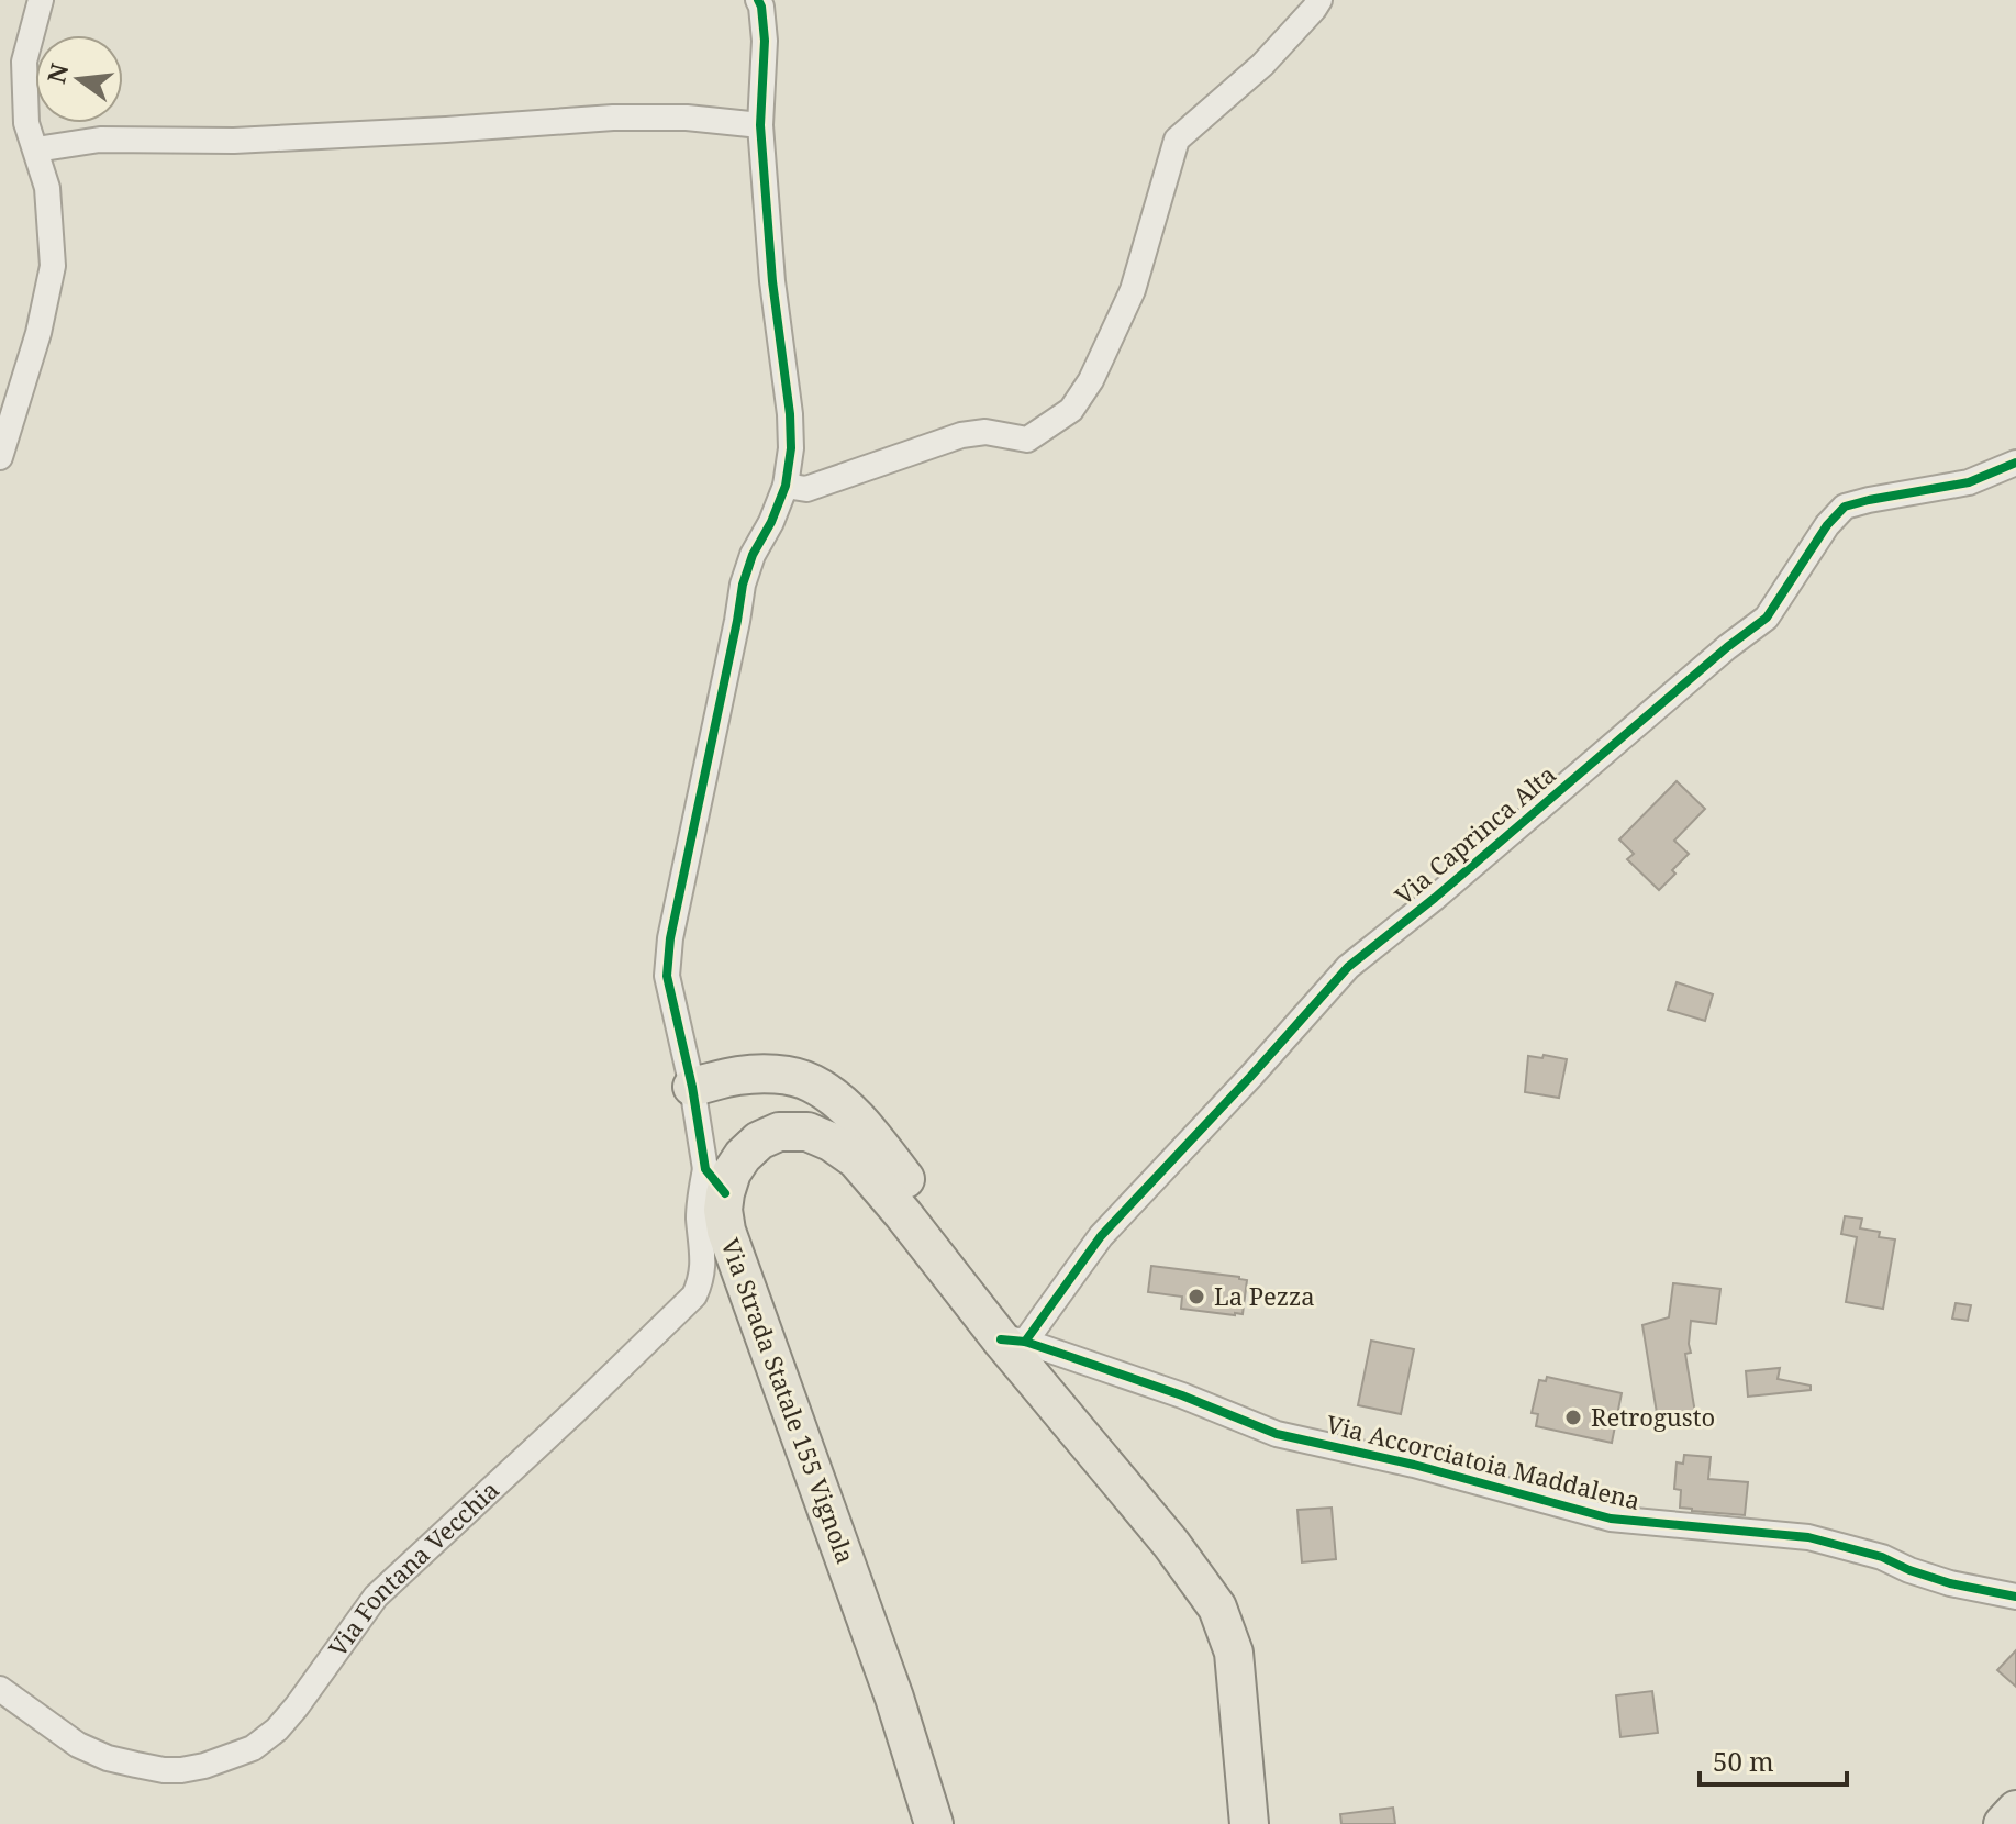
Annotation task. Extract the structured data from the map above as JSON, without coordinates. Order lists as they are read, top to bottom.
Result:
{
  "streets": {
    "main road": ["Via Strada Statale 155 Vignola"],
    "street": ["Via Caprinca Alta", "Via Accorciatoia Maddalena", "Via Fontana Vecchia"]
  },
  "crossings": [
    ["Via Caprinca Alta", "Via Accorciatoia Maddalena"],
    ["Via Strada Statale 155 Vignola", "Via Fontana Vecchia"]
  ],
  "places": ["La Pezza", "Retrogusto"],
  "scale_bar": "50 m",
  "north": "left"
}
